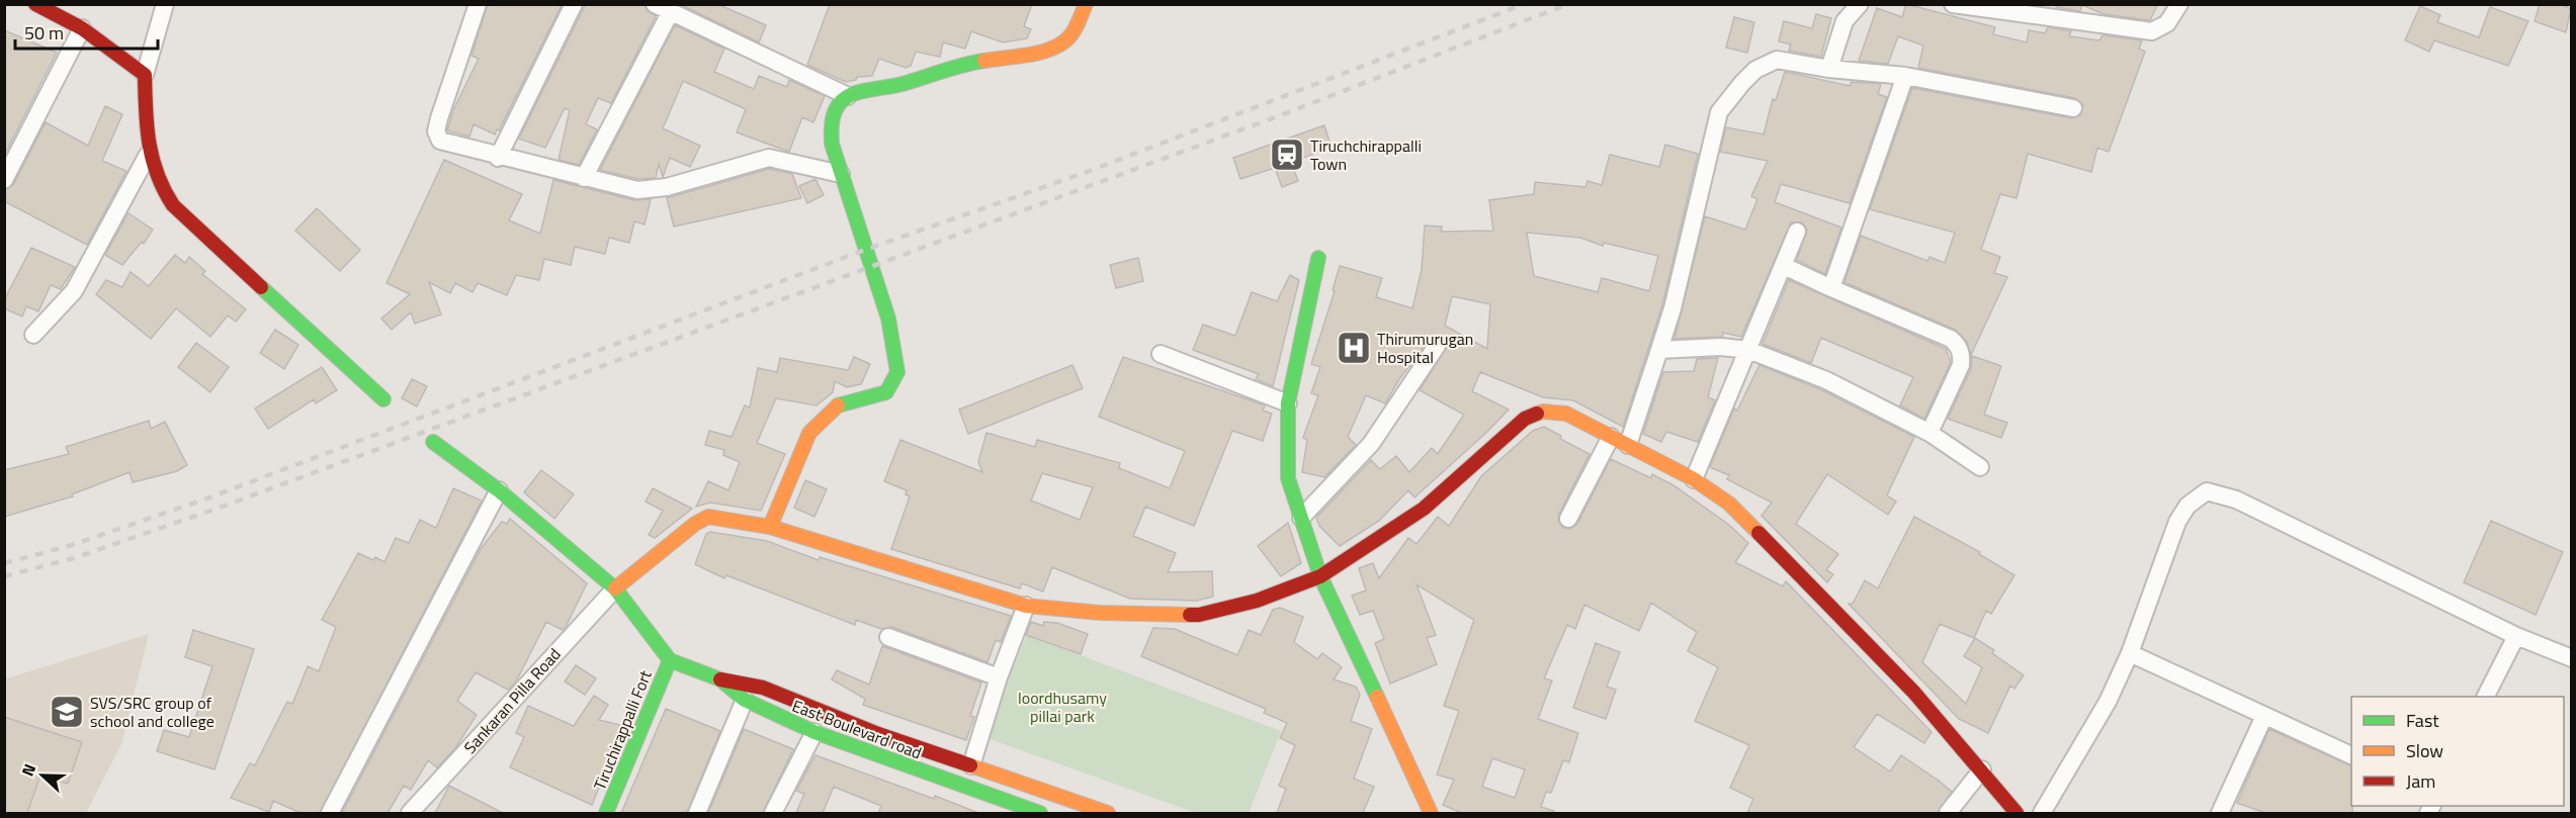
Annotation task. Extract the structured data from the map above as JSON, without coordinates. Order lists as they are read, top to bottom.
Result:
{
  "streets": {
    "street": ["Sankaran Pilla Road", "East Boulevard road", "Tiruchirappalli Fort"]
  },
  "crossings": [
    ["East Boulevard road", "Tiruchirappalli Fort"]
  ],
  "parks": ["loordhusamy pillai park"],
  "places": {
    "station": ["Tiruchchirappalli Town"],
    "hospital": ["Thirumurugan Hospital"],
    "school or university": ["SVS/SRC group of school and college"]
  },
  "legend": ["Fast", "Slow", "Jam"],
  "scale_bar": "50 m",
  "north": "left"
}
